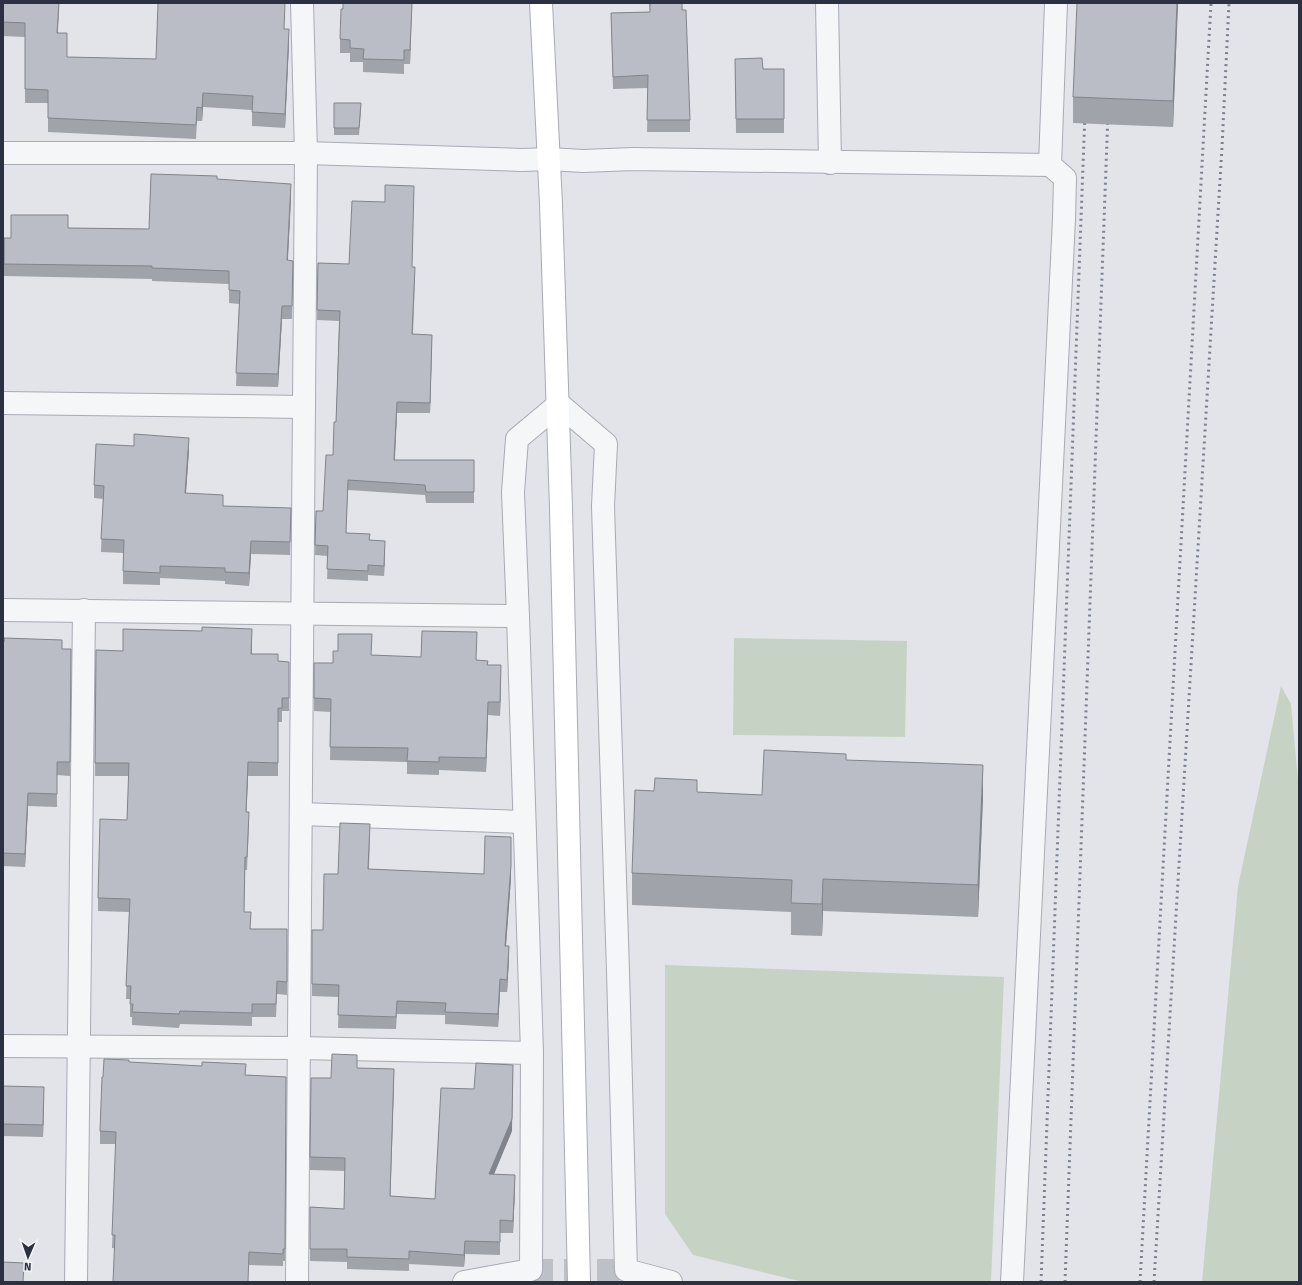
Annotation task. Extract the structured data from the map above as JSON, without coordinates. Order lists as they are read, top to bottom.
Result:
{
  "north": "bottom"
}
